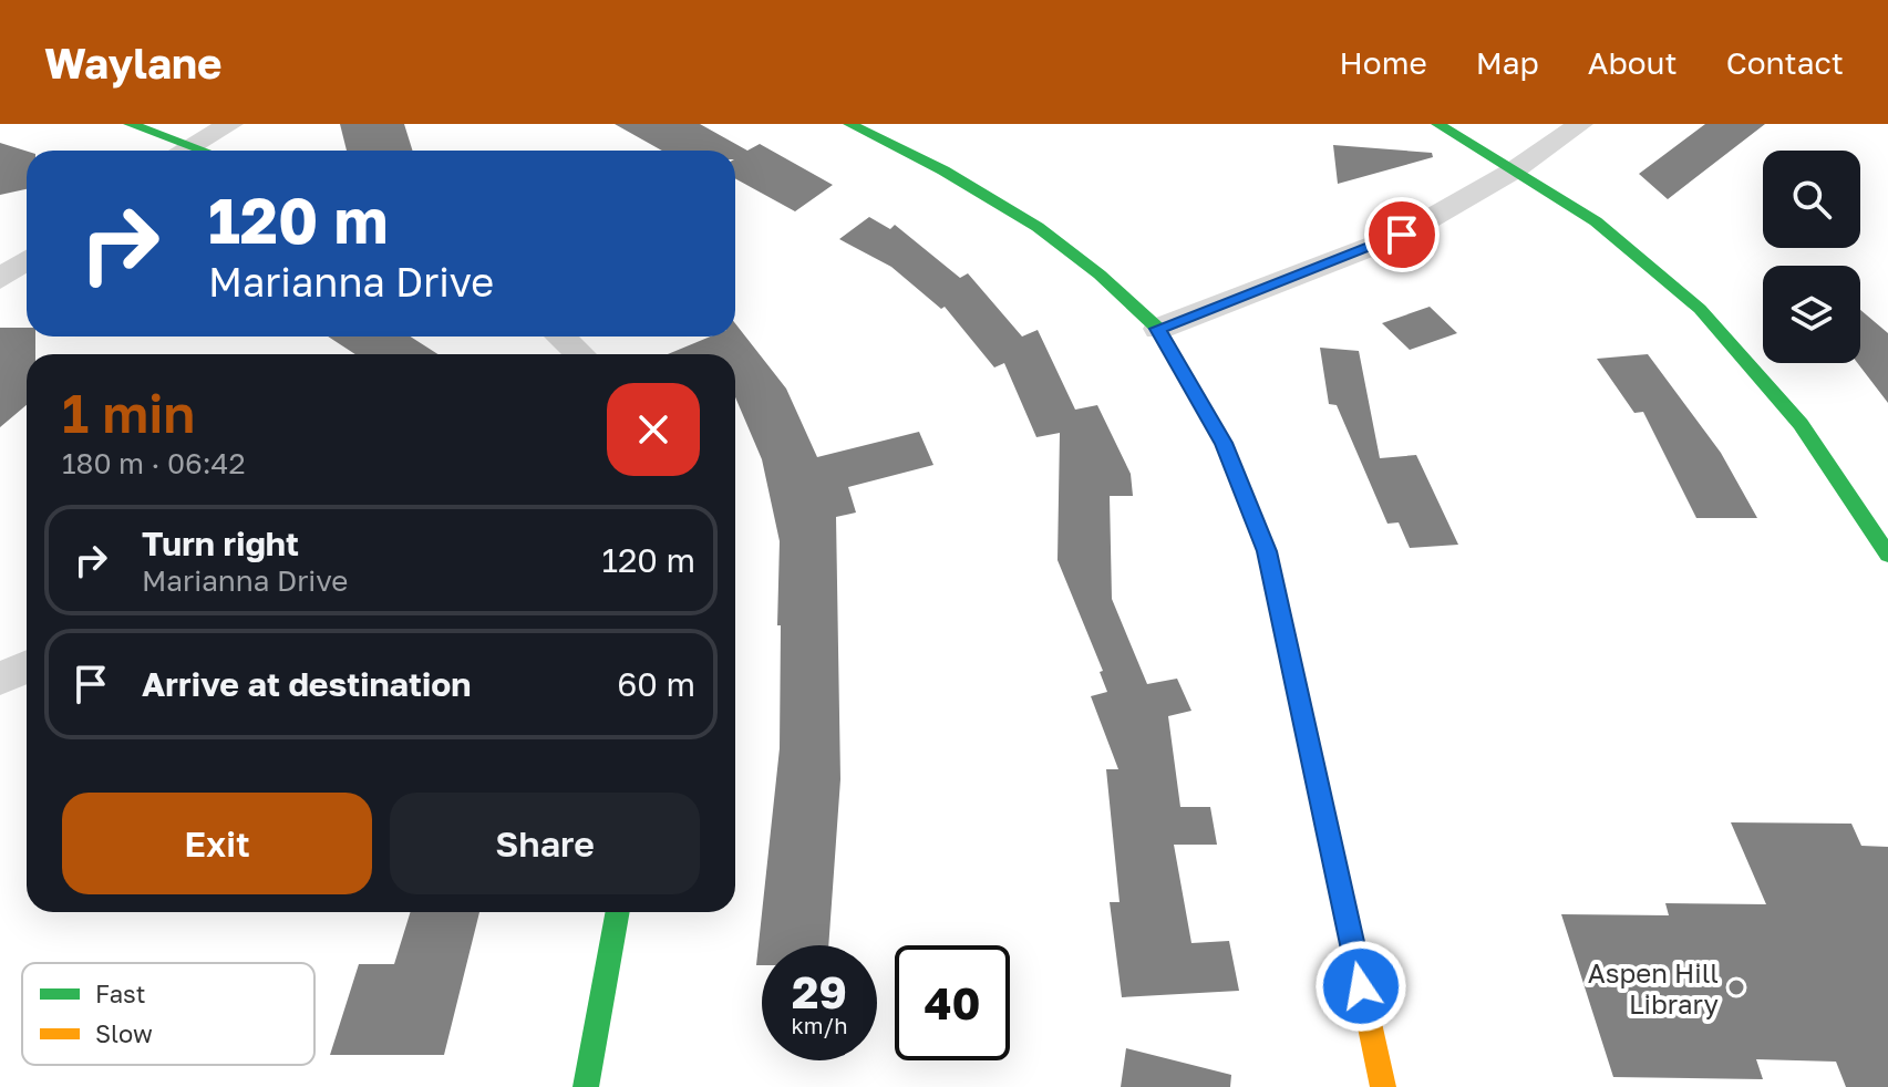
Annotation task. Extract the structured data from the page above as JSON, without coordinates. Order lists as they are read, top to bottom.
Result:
{
  "places": ["Aspen Hill Library"],
  "legend": ["Fast", "Slow"],
  "page": {
    "header": "Waylane",
    "nav": [
      "Home",
      "Map",
      "About",
      "Contact"
    ],
    "turn": ["120 m", "Marianna Drive"],
    "heading": ["1 min", "180 m · 06:42"],
    "list": [
      {
        "name": "Turn right",
        "note": "Marianna Drive",
        "value": "120 m"
      },
      {
        "name": "Arrive at destination",
        "value": "60 m"
      }
    ],
    "buttons": ["Exit", "Share"],
    "speed": "29 km/h",
    "limit": "40"
  }
}
